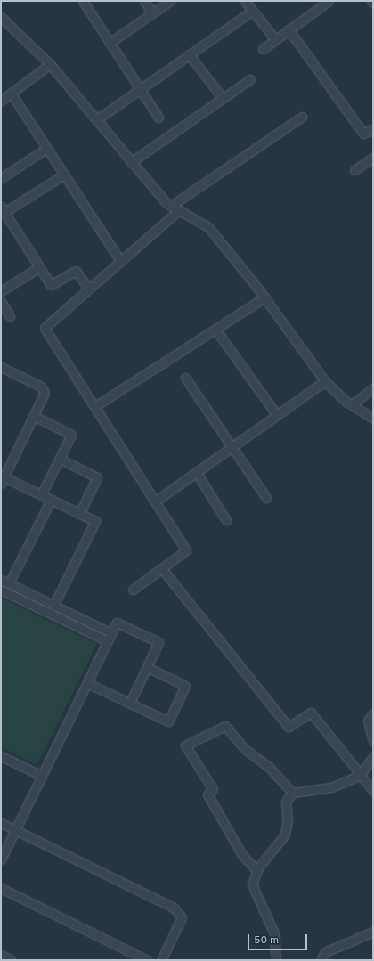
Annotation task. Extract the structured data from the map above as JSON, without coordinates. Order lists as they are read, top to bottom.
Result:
{
  "scale_bar": "50 m"
}
